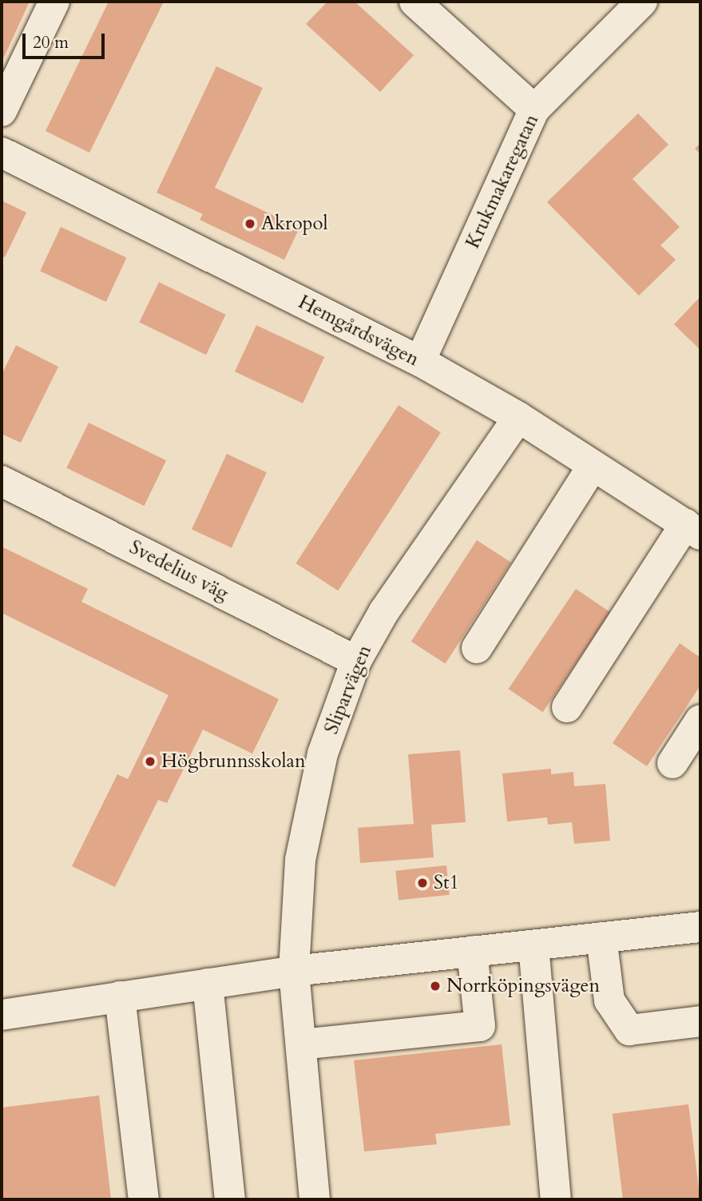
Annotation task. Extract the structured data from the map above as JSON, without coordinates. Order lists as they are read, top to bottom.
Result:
{
  "streets": {
    "street": [
      "Krukmakaregatan",
      "Hemgårdsvägen",
      "Svedelius väg",
      "Sliparvägen"
    ]
  },
  "crossings": [
    ["Krukmakaregatan", "Hemgårdsvägen"],
    ["Hemgårdsvägen", "Sliparvägen"],
    ["Svedelius väg", "Sliparvägen"]
  ],
  "places": [
    "Akropol",
    "Högbrunnsskolan",
    "St1",
    "Norrköpingsvägen"
  ],
  "scale_bar": "20 m"
}
